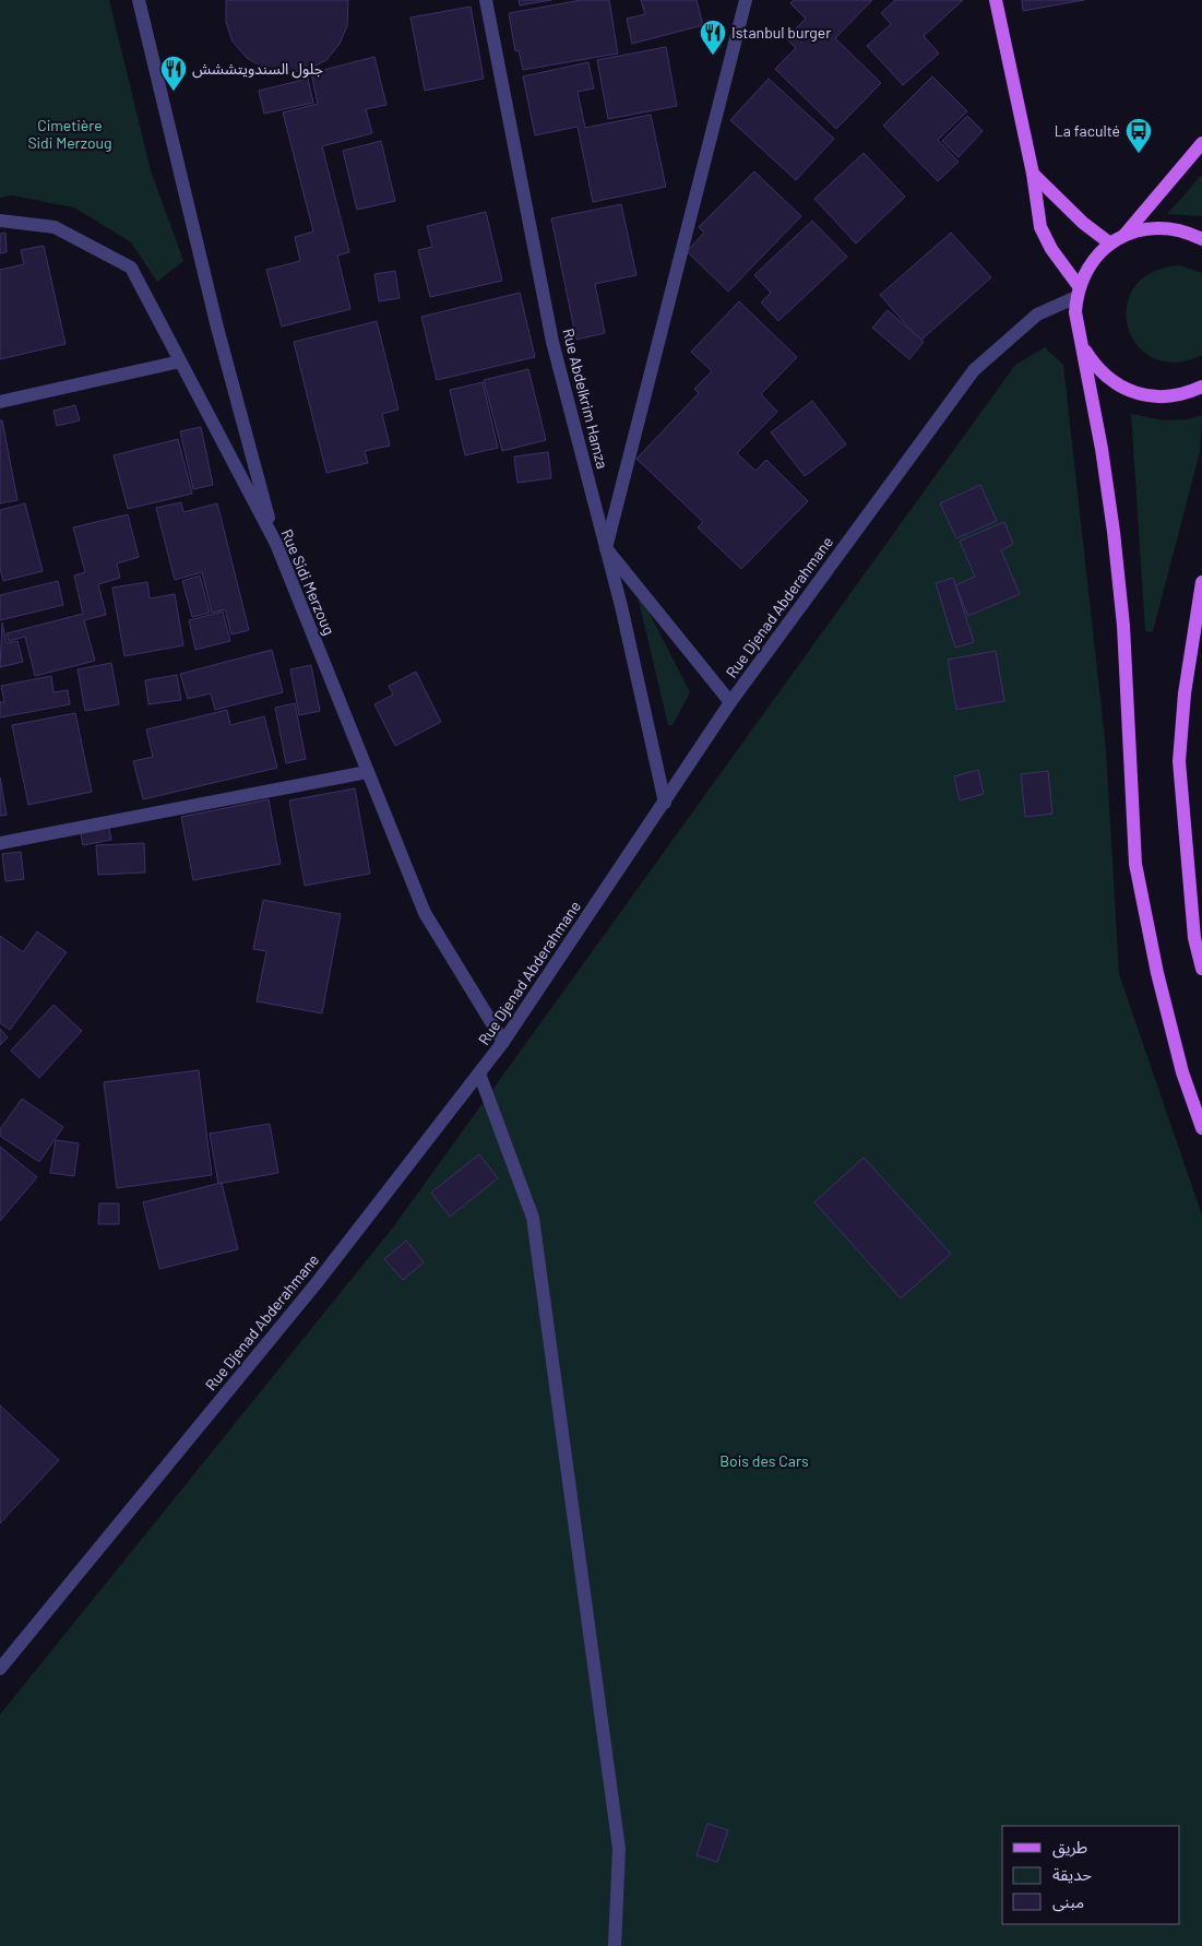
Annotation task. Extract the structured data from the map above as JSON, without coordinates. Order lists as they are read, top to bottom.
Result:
{
  "streets": {
    "street": ["Rue Abdelkrim Hamza", "Rue Sidi Merzoug", "Rue Djenad Abderahmane"]
  },
  "crossings": [
    ["Rue Abdelkrim Hamza", "Rue Djenad Abderahmane"],
    ["Rue Sidi Merzoug", "Rue Djenad Abderahmane"]
  ],
  "parks": ["Cimetière Sidi Merzoug", "Bois des Cars"],
  "places": {
    "restaurant": ["Istanbul burger", "جلول السندويتششش"],
    "bus stop": ["La faculté"]
  },
  "legend": ["طريق", "حديقة", "مبنى"]
}
